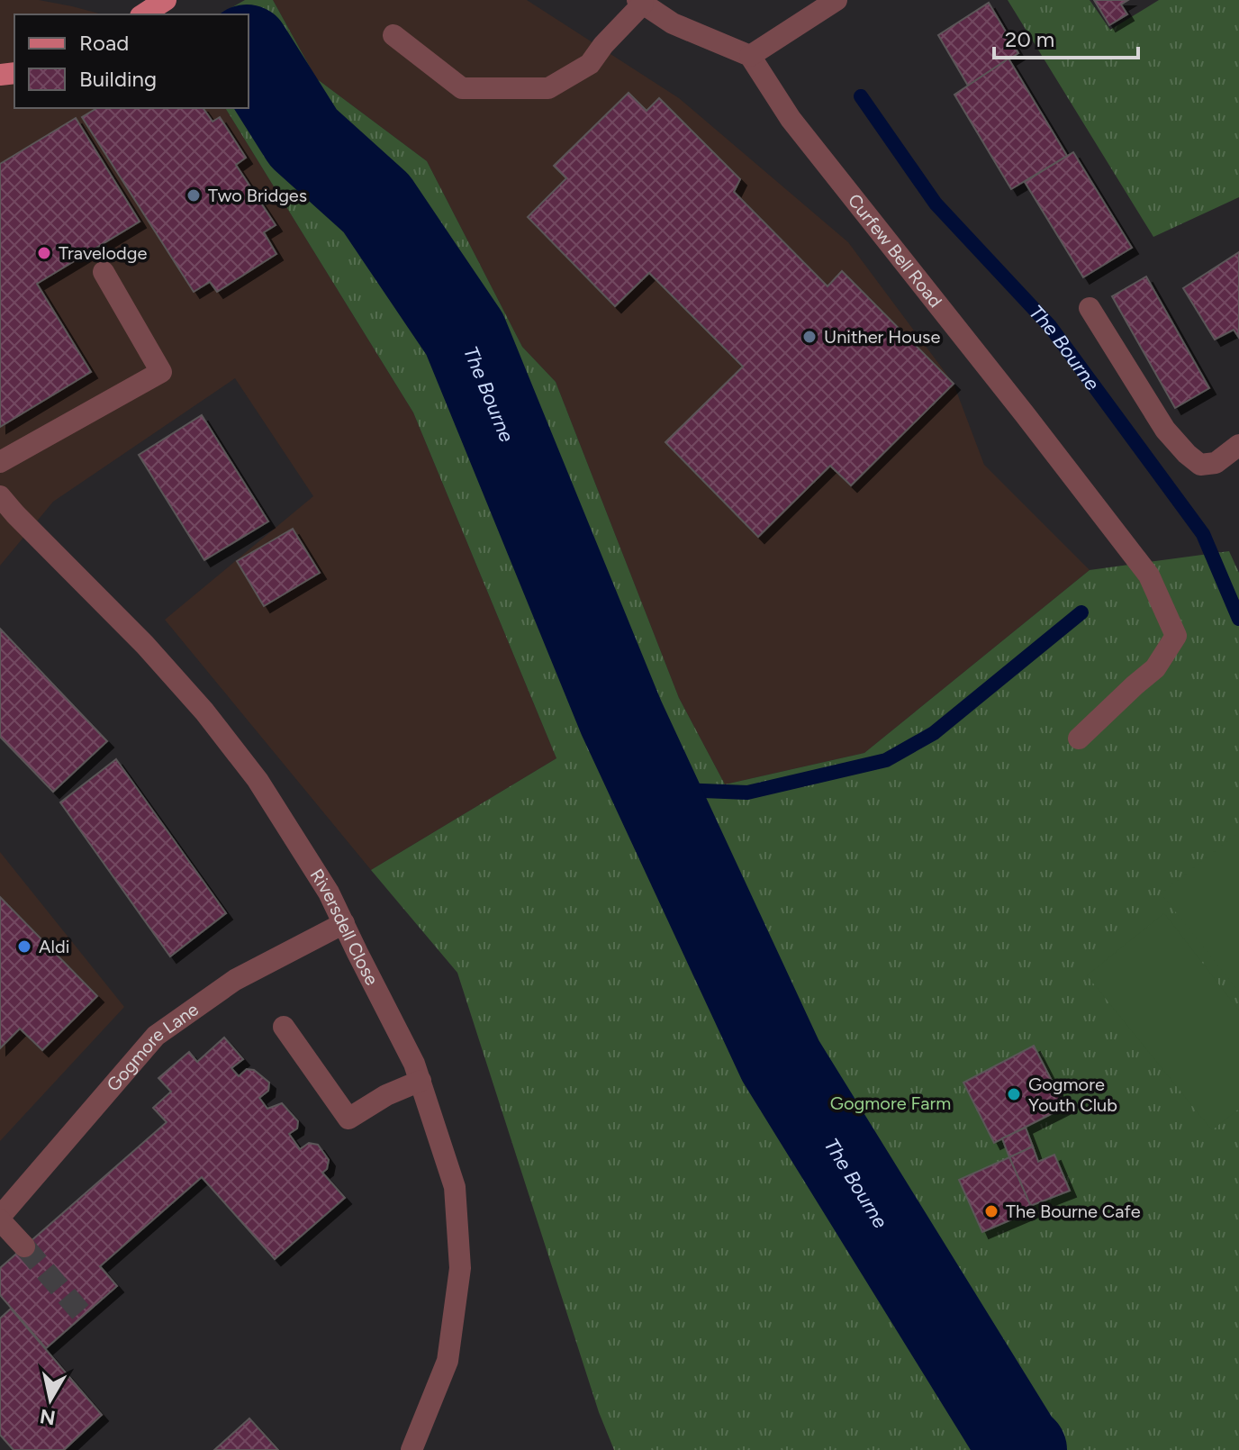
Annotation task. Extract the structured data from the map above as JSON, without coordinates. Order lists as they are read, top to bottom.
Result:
{
  "streets": {
    "street": ["Curfew Bell Road", "Riversdell Close", "Gogmore Lane"]
  },
  "crossings": [
    ["Riversdell Close", "Gogmore Lane"]
  ],
  "water": ["The Bourne"],
  "parks": ["Gogmore Farm"],
  "places": [
    "Two Bridges",
    "Travelodge",
    "Unither House",
    "Aldi",
    "Gogmore Youth Club",
    "The Bourne Cafe"
  ],
  "legend": ["Road", "Building"],
  "scale_bar": "20 m",
  "north": "bottom"
}
